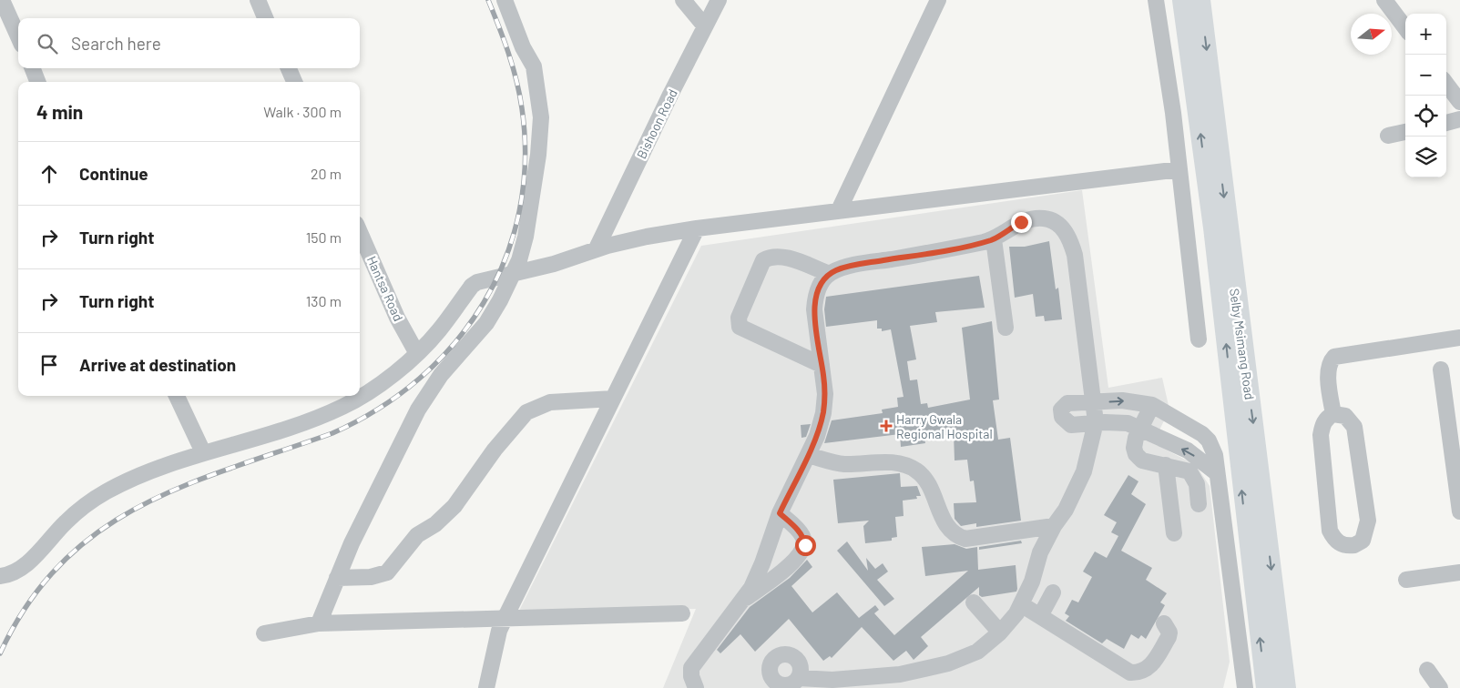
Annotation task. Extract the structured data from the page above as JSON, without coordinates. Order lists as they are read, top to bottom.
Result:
{
  "streets": {
    "main road": ["Selby Msimang Road"],
    "street": ["Bishoon Road", "Hantsa Road"]
  },
  "places": {
    "health": ["Harry Gwala Regional Hospital"]
  },
  "north": "right",
  "page": {
    "map_buttons": ["+", "−"],
    "search": "Search here",
    "heading": ["4 min", "Walk · 300 m"],
    "list": [
      ["Continue", "20 m"],
      ["Turn right", "150 m"],
      ["Turn right", "130 m"],
      "Arrive at destination"
    ]
  }
}
